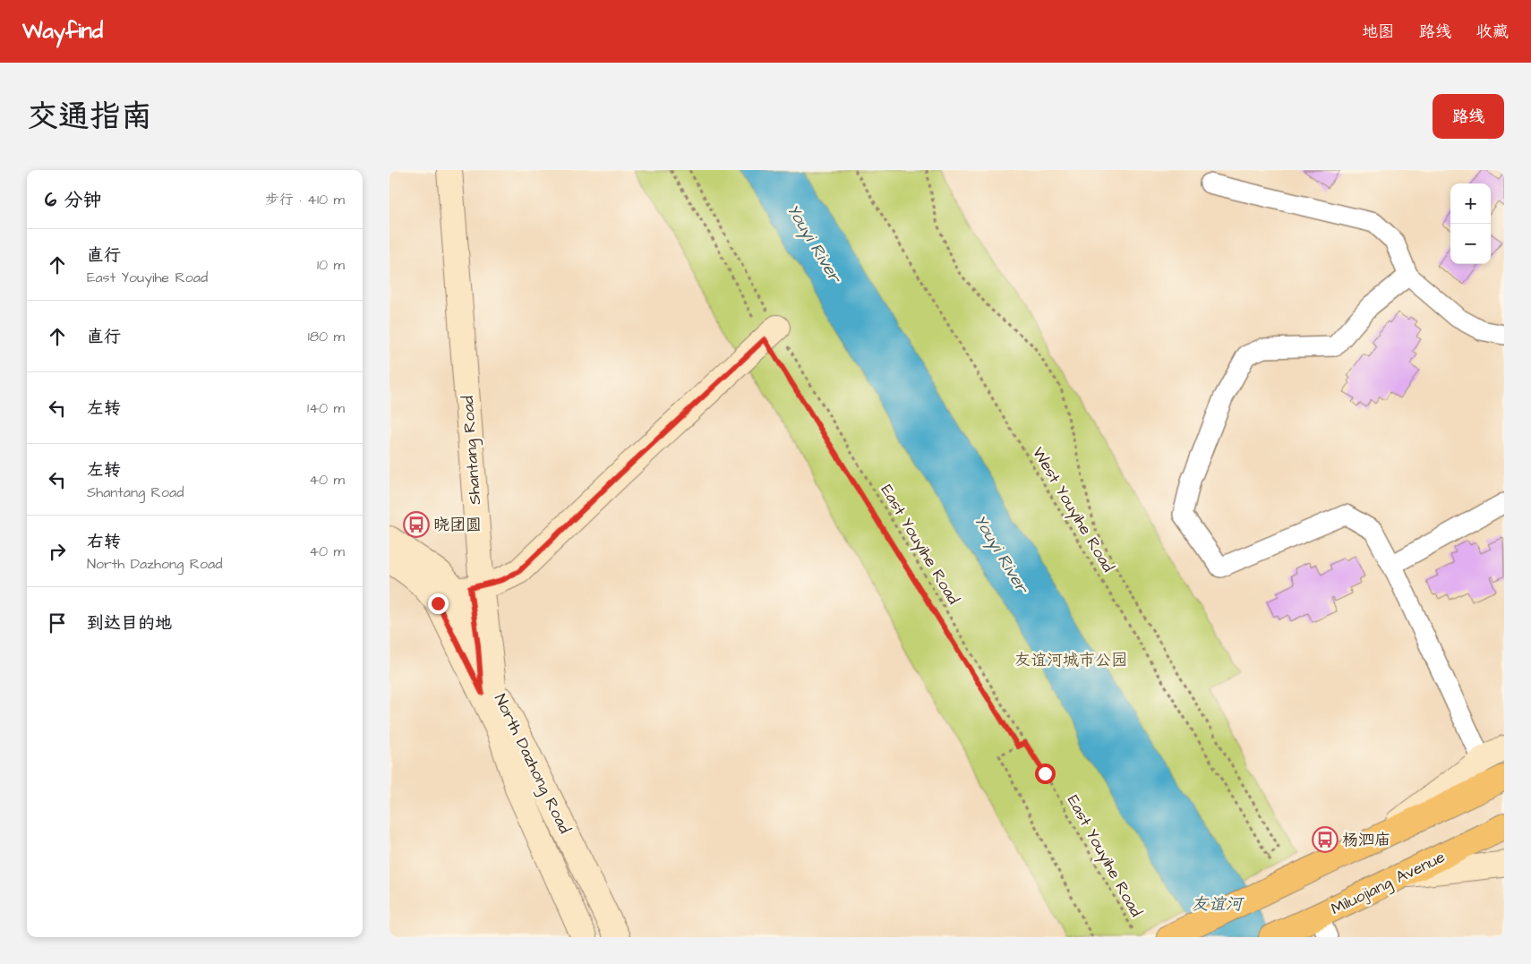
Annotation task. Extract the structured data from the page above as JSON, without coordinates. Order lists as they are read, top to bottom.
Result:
{
  "streets": {
    "main road": ["Miluojiang Avenue"],
    "street": ["Shantang Road", "North Dazhong Road"],
    "path": ["West Youyihe Road", "East Youyihe Road"]
  },
  "crossings": [
    ["Shantang Road", "North Dazhong Road"]
  ],
  "water": ["Youyi River", "友谊河"],
  "parks": ["友谊河城市公园"],
  "places": {
    "bus stop": ["晓团圆", "杨泗庙"]
  },
  "page": {
    "header": "Wayfind",
    "nav": ["地图", "路线", "收藏"],
    "title": "交通指南",
    "buttons": "路线",
    "heading": ["6 分钟", "步行 · 410 m"],
    "map_buttons": ["+", "−"],
    "list": [
      ["直行", "East Youyihe Road", "10 m"],
      ["直行", "180 m"],
      ["左转", "140 m"],
      ["左转", "Shantang Road", "40 m"],
      ["右转", "North Dazhong Road", "40 m"],
      "到达目的地"
    ]
  }
}
